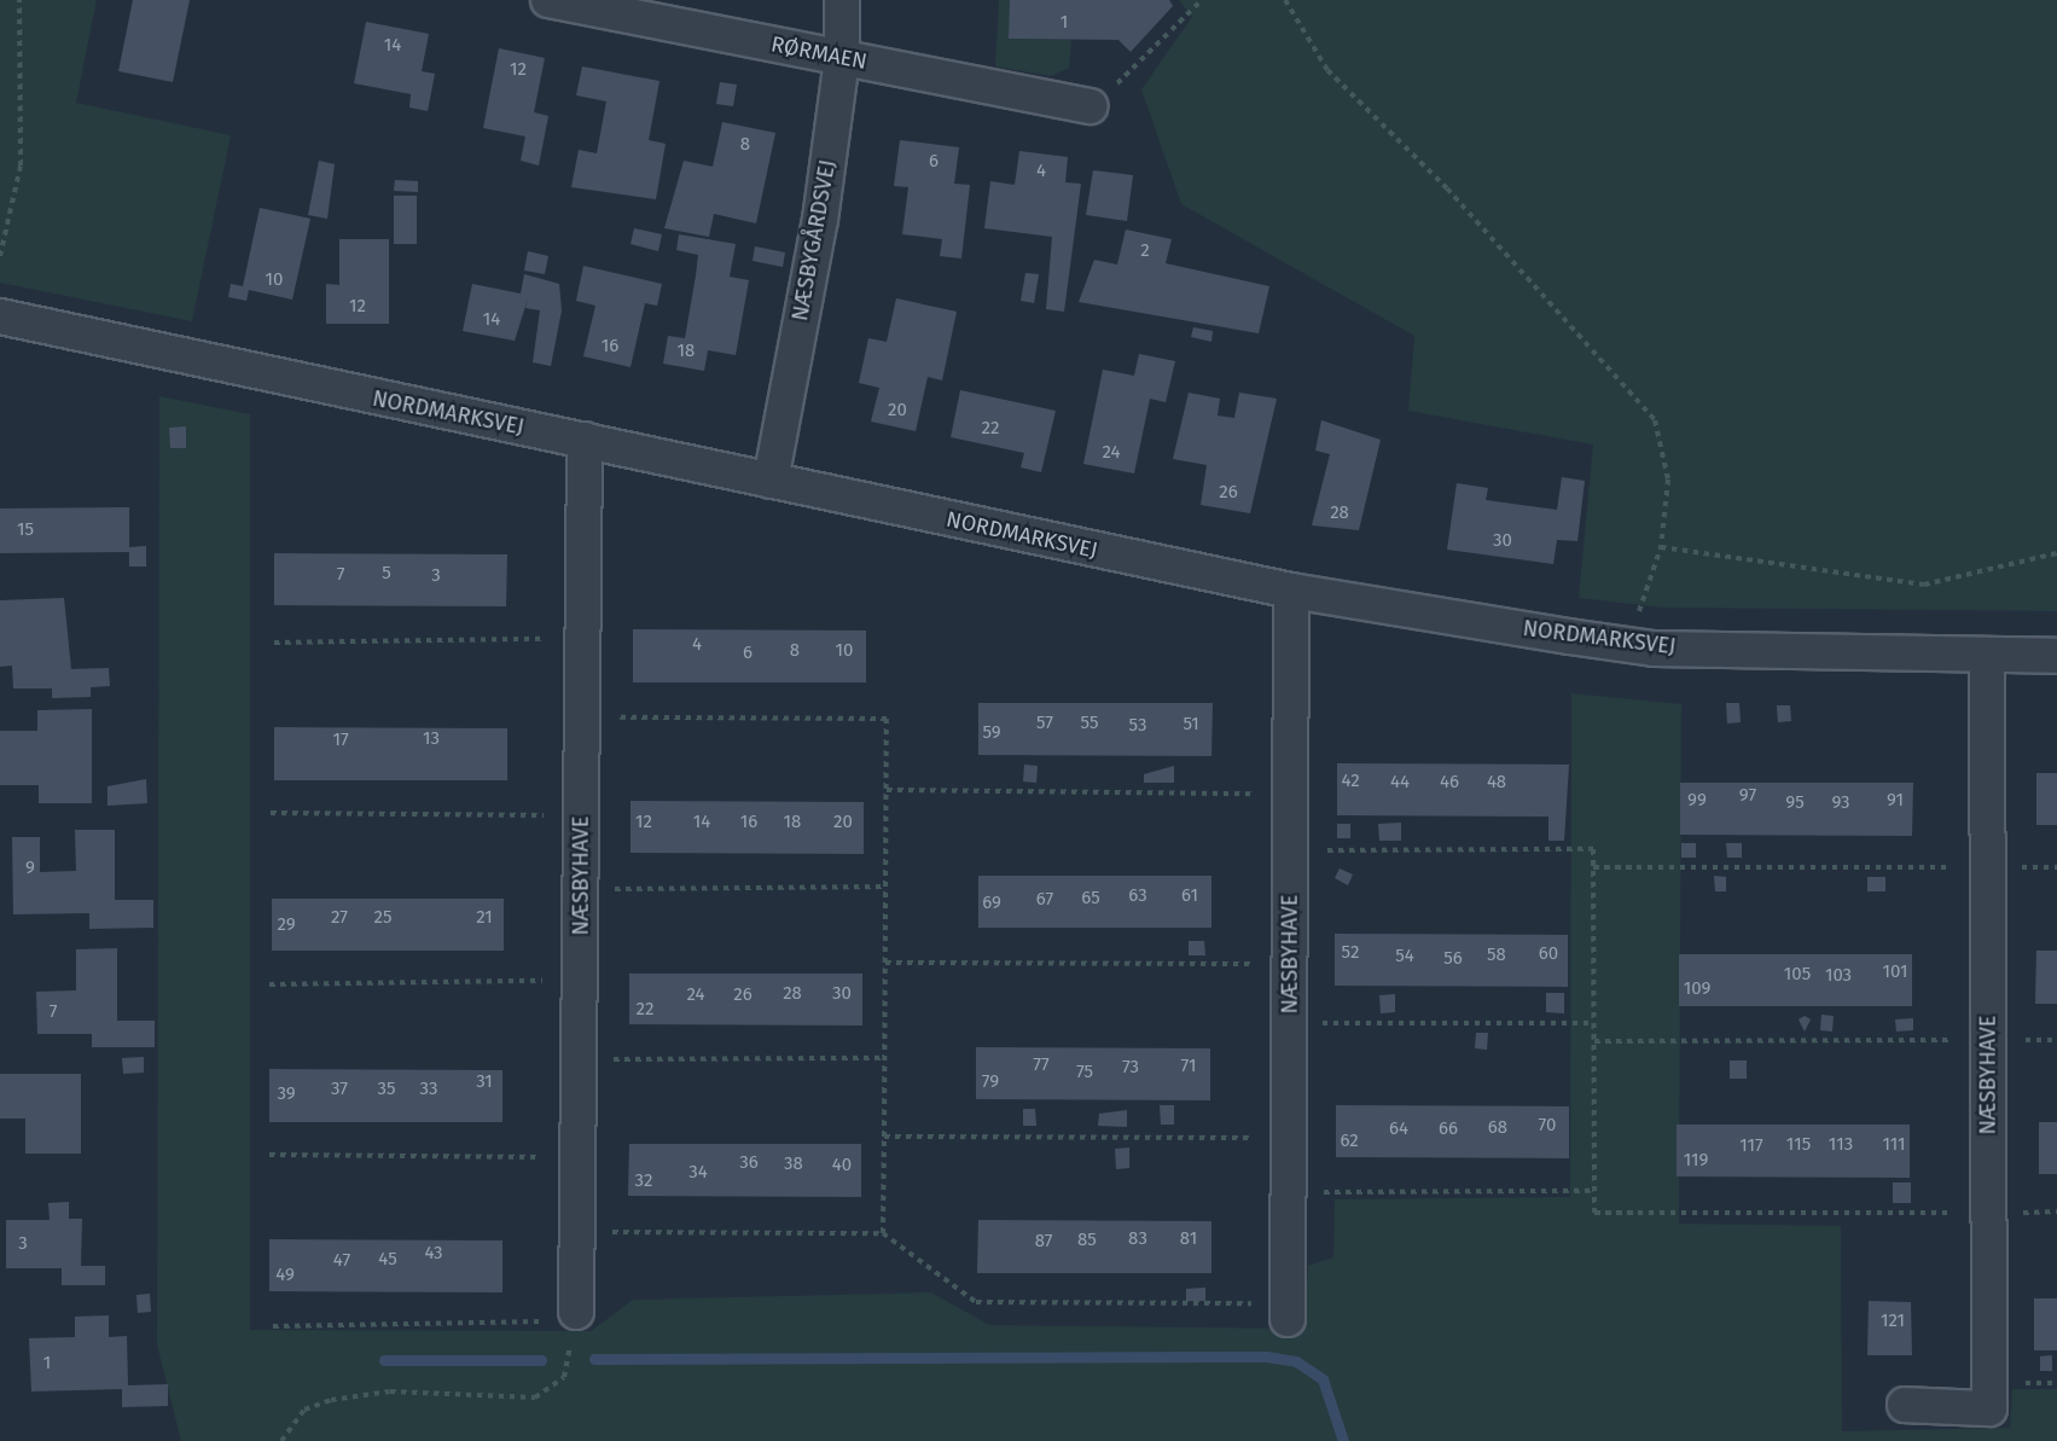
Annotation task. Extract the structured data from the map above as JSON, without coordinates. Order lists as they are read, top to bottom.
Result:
{
  "streets": {
    "street": [
      "RØRMAEN",
      "NÆSBYGÅRDSVEJ",
      "NORDMARKSVEJ",
      "NÆSBYHAVE"
    ]
  },
  "crossings": [
    ["RØRMAEN", "NÆSBYGÅRDSVEJ"],
    ["NÆSBYGÅRDSVEJ", "NORDMARKSVEJ"],
    ["NORDMARKSVEJ", "NÆSBYHAVE"]
  ],
  "house_numbers": [
    "1",
    "14",
    "12",
    "8",
    "6",
    "4",
    "2",
    "10",
    "12",
    "14",
    "16",
    "18",
    "20",
    "22",
    "24",
    "26",
    "28",
    "15",
    "30",
    "5",
    "7",
    "3",
    "4",
    "8",
    "10",
    "6",
    "57",
    "55",
    "51",
    "53",
    "59",
    "13",
    "17",
    "42",
    "44",
    "46",
    "48",
    "97",
    "99",
    "91",
    "95",
    "93",
    "12",
    "14",
    "16",
    "18",
    "20",
    "9",
    "63",
    "61",
    "65",
    "67",
    "69",
    "27",
    "25",
    "21",
    "29",
    "52",
    "60",
    "58",
    "54",
    "56",
    "101",
    "105",
    "103",
    "109",
    "28",
    "30",
    "24",
    "26",
    "22",
    "7",
    "77",
    "71",
    "73",
    "75",
    "31",
    "79",
    "37",
    "35",
    "33",
    "39",
    "70",
    "68",
    "64",
    "66",
    "62",
    "115",
    "113",
    "111",
    "117",
    "119",
    "36",
    "38",
    "40",
    "34",
    "32",
    "83",
    "81",
    "85",
    "87",
    "3",
    "43",
    "45",
    "47",
    "49",
    "121",
    "1"
  ]
}
